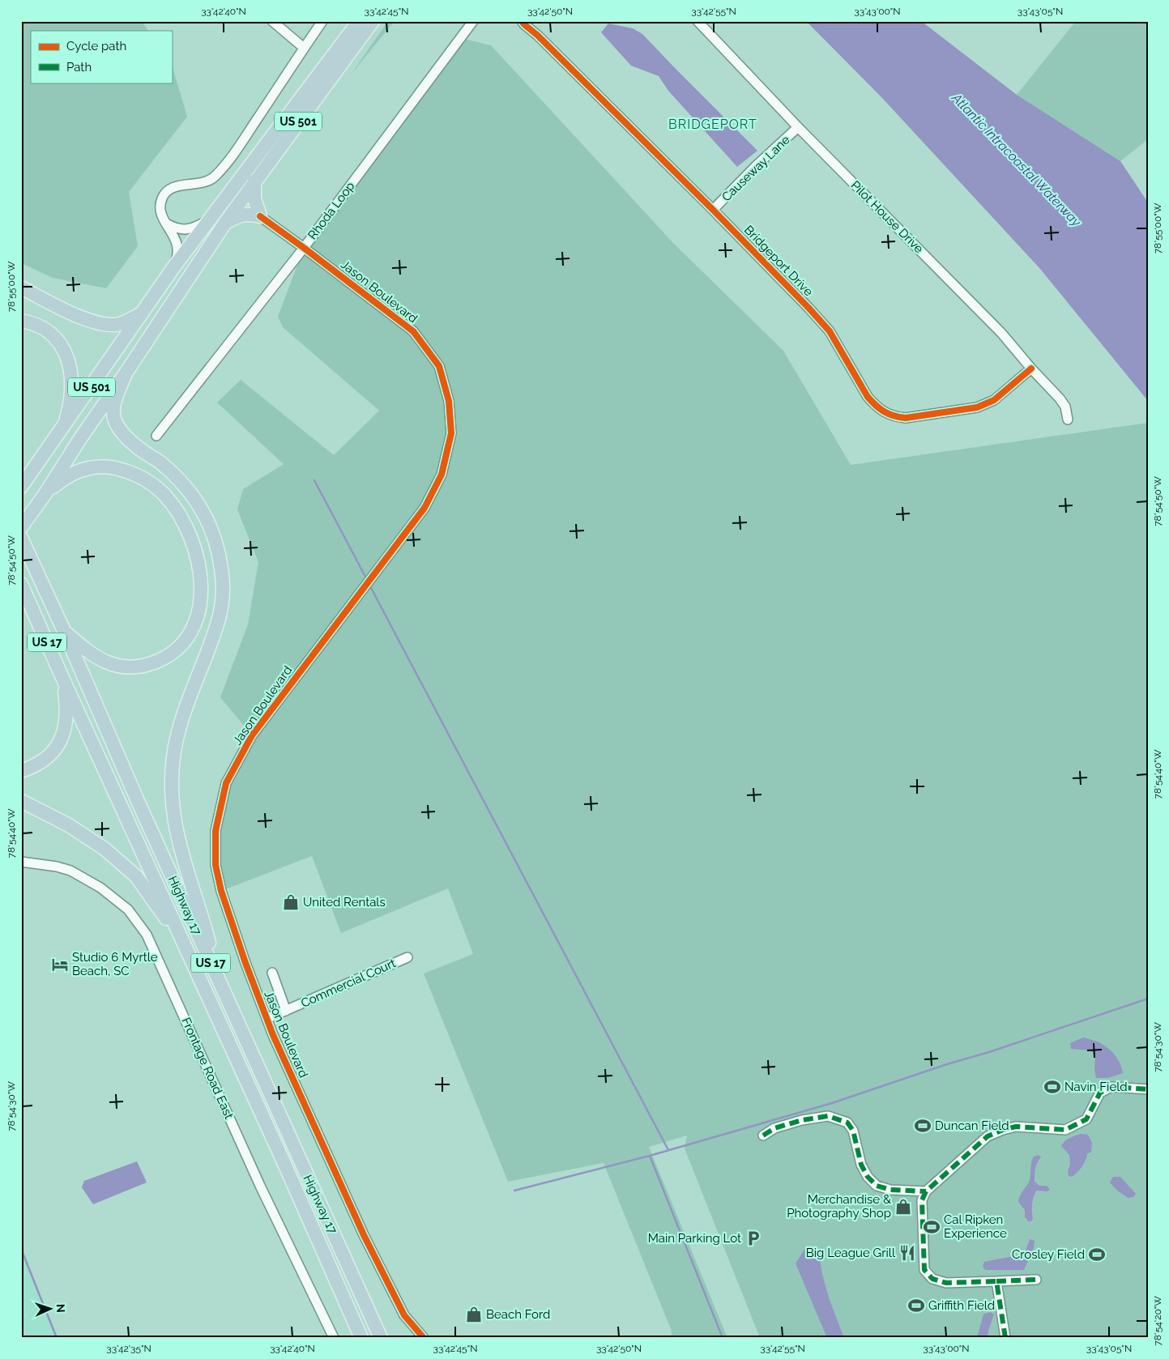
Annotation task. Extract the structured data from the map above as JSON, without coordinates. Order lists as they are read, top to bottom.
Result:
{
  "streets": {
    "highway": ["US 501", "US 17", "Highway 17"],
    "street": [
      "Causeway Lane",
      "Rhoda Loop",
      "Pilot House Drive",
      "Bridgeport Drive",
      "Jason Boulevard",
      "Commercial Court",
      "Frontage Road East"
    ]
  },
  "crossings": [
    ["Causeway Lane", "Pilot House Drive"],
    ["Causeway Lane", "Bridgeport Drive"],
    ["Rhoda Loop", "Jason Boulevard"],
    ["Pilot House Drive", "Bridgeport Drive"],
    ["Jason Boulevard", "Commercial Court"]
  ],
  "districts": ["BRIDGEPORT"],
  "water": ["Atlantic Intracoastal Waterway"],
  "places": {
    "shop": ["United Rentals", "Merchandise & Photography Shop", "Beach Ford"],
    "hotel": ["Studio 6 Myrtle Beach, SC"],
    "sports": [
      "Navin Field",
      "Duncan Field",
      "Cal Ripken Experience",
      "Crosley Field",
      "Griffith Field"
    ],
    "parking": ["Main Parking Lot"],
    "restaurant": ["Big League Grill"]
  },
  "legend": ["Cycle path", "Path"],
  "north": "right",
  "coordinates": [
    "33°42'40\"N",
    "33°42'45\"N",
    "33°42'50\"N",
    "33°42'55\"N",
    "33°43'00\"N",
    "33°43'05\"N",
    "78°55'00\"W",
    "78°54'50\"W",
    "78°54'40\"W",
    "78°54'30\"W",
    "78°54'20\"W",
    "33°42'35\"N"
  ]
}
